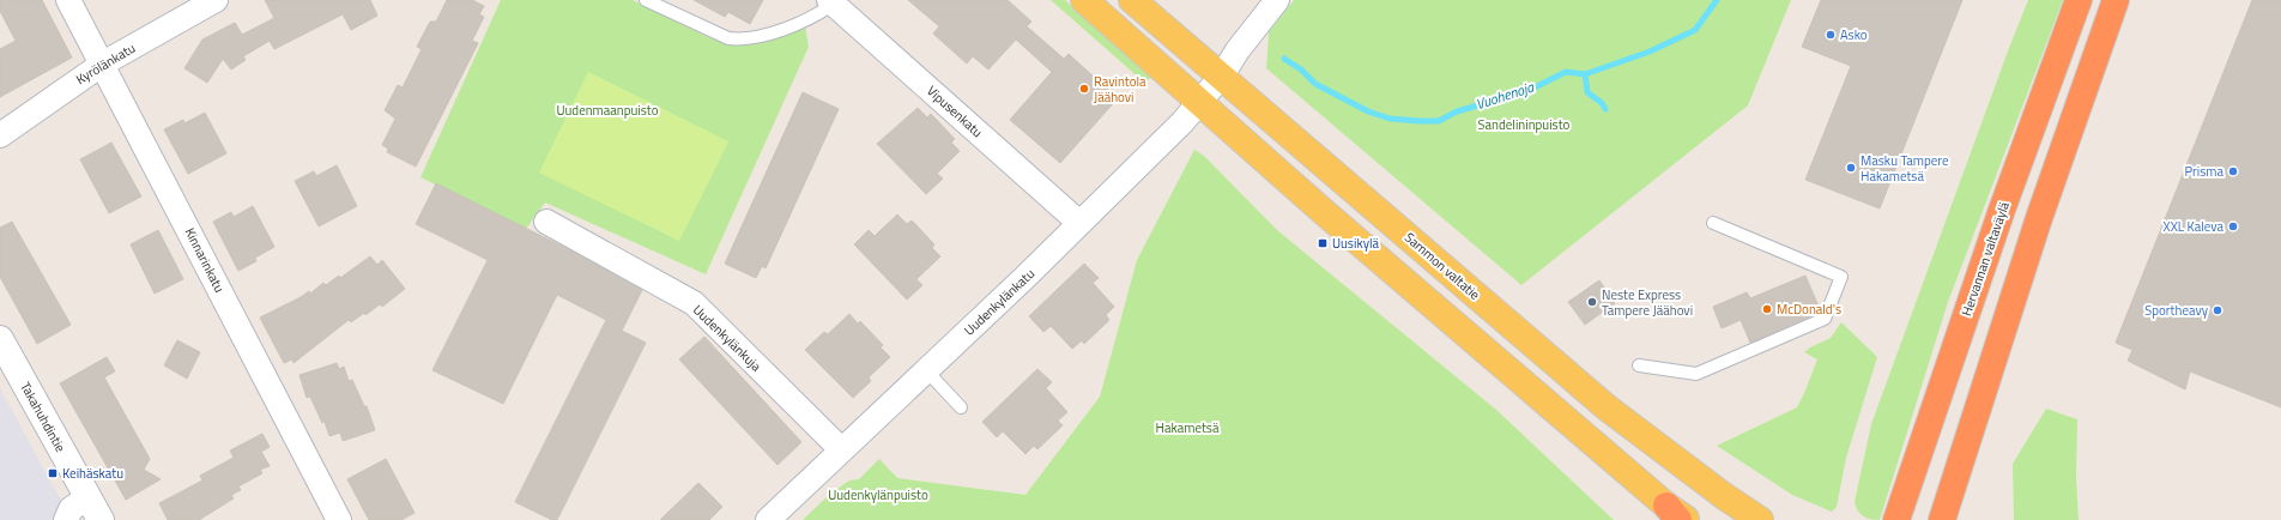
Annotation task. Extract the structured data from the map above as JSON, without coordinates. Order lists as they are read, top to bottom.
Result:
{
  "streets": {
    "highway": ["Hervannan valtaväylä"],
    "main road": ["Sammon valtatie"],
    "street": [
      "Kyrölänkatu",
      "Vipusenkatu",
      "Kinnarinkatu",
      "Uudenkylänkatu",
      "Uudenkylänkuja",
      "Takahuhdintie"
    ]
  },
  "crossings": [
    ["Kyrölänkatu", "Kinnarinkatu"],
    ["Vipusenkatu", "Uudenkylänkatu"],
    ["Sammon valtatie", "Uudenkylänkatu"],
    ["Uudenkylänkatu", "Uudenkylänkuja"]
  ],
  "water": ["Vuohenoja"],
  "parks": [
    "Uudenmaanpuisto",
    "Sandelininpuisto",
    "Hakametsä",
    "Uudenkylänpuisto"
  ],
  "places": {
    "other": [
      "Asko",
      "Ravintola Jäähovi",
      "Masku Tampere Hakametsä",
      "Prisma",
      "XXL Kaleva",
      "Neste Express Tampere Jäähovi",
      "McDonald's",
      "Sportheavy"
    ],
    "transit": ["Uusikylä", "Keihäskatu"]
  }
}
